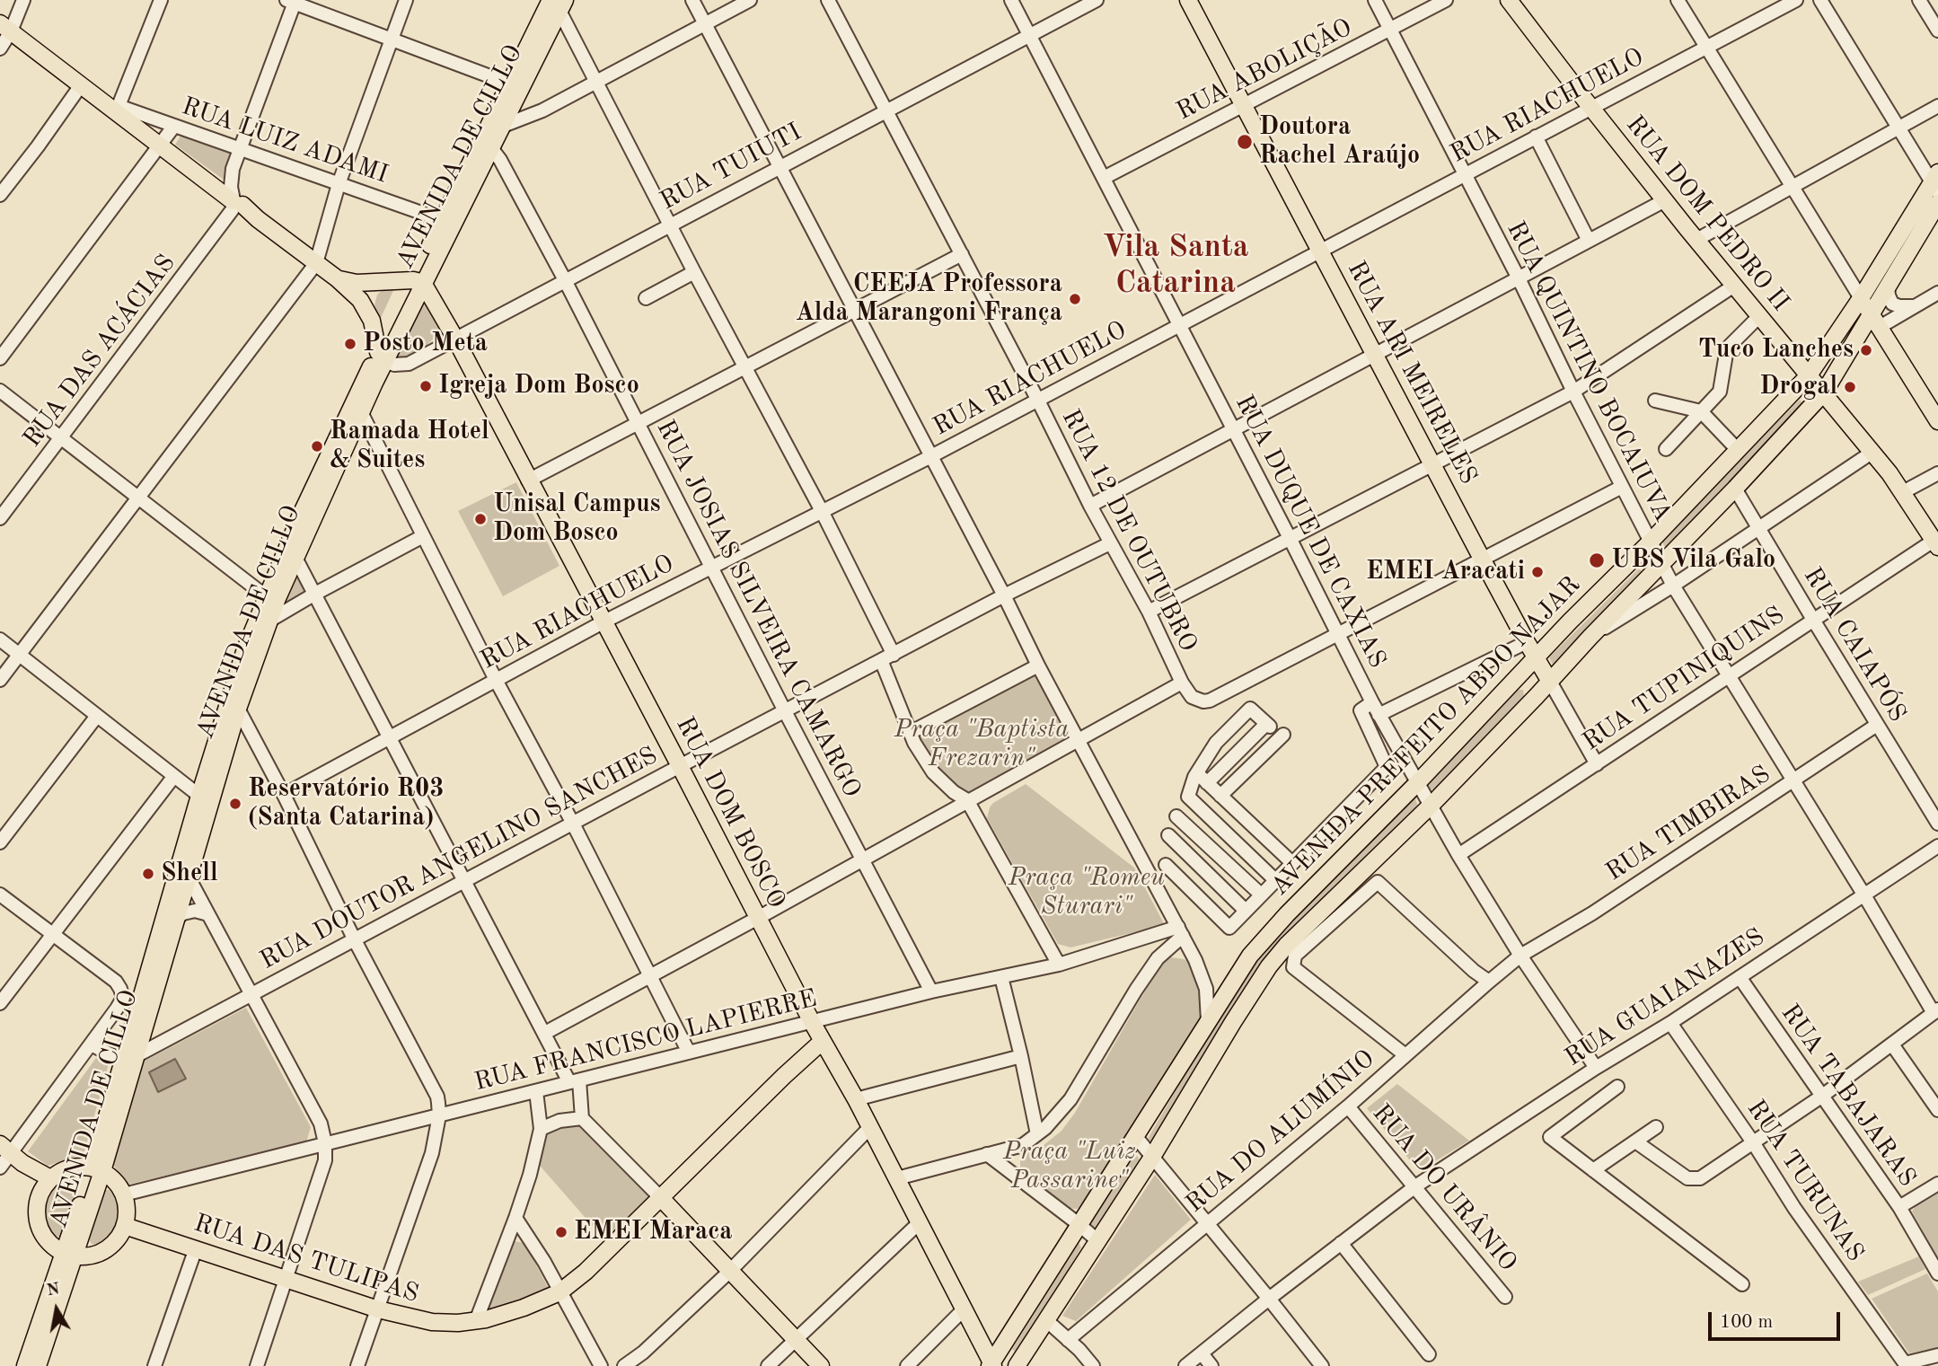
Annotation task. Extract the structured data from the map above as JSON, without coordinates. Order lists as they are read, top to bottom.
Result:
{
  "streets": {
    "main road": [
      "AVENIDA DE CILLO",
      "RUA DOM PEDRO II",
      "RUA ARI MEIRELES",
      "AVENIDA PREFEITO ABDO NAJAR",
      "RUA DOM BOSCO",
      "RUA DAS TULIPAS"
    ],
    "street": [
      "RUA ABOLIÇÃO",
      "RUA RIACHUELO",
      "RUA LUIZ ADAMI",
      "RUA TUIUTI",
      "RUA DAS ACÁCIAS",
      "RUA QUINTINO BOCAIUVA",
      "RUA 12 DE OUTUBRO",
      "RUA DUQUE DE CAXIAS",
      "RUA JOSIAS SILVEIRA CAMARGO",
      "RUA CAIAPÓS",
      "RUA TUPINIQUINS",
      "RUA TIMBIRAS",
      "RUA DOUTOR ANGELINO SANCHES",
      "RUA GUAIANAZES",
      "RUA FRANCISCO LAPIERRE",
      "RUA TABAJARAS",
      "RUA DO ALUMÍNIO",
      "RUA TURUNAS",
      "RUA DO URÂNIO"
    ]
  },
  "crossings": [
    ["RUA ABOLIÇÃO", "RUA QUINTINO BOCAIUVA"],
    ["RUA ABOLIÇÃO", "RUA ARI MEIRELES"],
    ["RUA ABOLIÇÃO", "RUA DUQUE DE CAXIAS"],
    ["RUA RIACHUELO", "RUA DOM PEDRO II"],
    ["RUA RIACHUELO", "RUA QUINTINO BOCAIUVA"],
    ["RUA RIACHUELO", "RUA ARI MEIRELES"],
    ["RUA RIACHUELO", "RUA 12 DE OUTUBRO"],
    ["RUA RIACHUELO", "RUA DUQUE DE CAXIAS"],
    ["RUA RIACHUELO", "RUA JOSIAS SILVEIRA CAMARGO"],
    ["RUA RIACHUELO", "RUA DOM BOSCO"],
    ["RUA LUIZ ADAMI", "AVENIDA DE CILLO"],
    ["AVENIDA DE CILLO", "RUA TUIUTI"],
    ["AVENIDA DE CILLO", "RUA JOSIAS SILVEIRA CAMARGO"],
    ["AVENIDA DE CILLO", "RUA DOM BOSCO"],
    ["AVENIDA DE CILLO", "RUA DOUTOR ANGELINO SANCHES"],
    ["RUA TUIUTI", "RUA 12 DE OUTUBRO"],
    ["RUA TUIUTI", "RUA DUQUE DE CAXIAS"],
    ["RUA TUIUTI", "RUA JOSIAS SILVEIRA CAMARGO"],
    ["RUA TUIUTI", "RUA DOM BOSCO"],
    ["RUA DOM PEDRO II", "RUA TUPINIQUINS"],
    ["RUA DOM PEDRO II", "AVENIDA PREFEITO ABDO NAJAR"],
    ["RUA QUINTINO BOCAIUVA", "RUA TUPINIQUINS"],
    ["RUA QUINTINO BOCAIUVA", "AVENIDA PREFEITO ABDO NAJAR"],
    ["RUA QUINTINO BOCAIUVA", "RUA TIMBIRAS"],
    ["RUA QUINTINO BOCAIUVA", "RUA GUAIANAZES"],
    ["RUA ARI MEIRELES", "RUA TUPINIQUINS"],
    ["RUA ARI MEIRELES", "AVENIDA PREFEITO ABDO NAJAR"],
    ["RUA 12 DE OUTUBRO", "RUA DUQUE DE CAXIAS"],
    ["RUA 12 DE OUTUBRO", "RUA DOUTOR ANGELINO SANCHES"],
    ["RUA DUQUE DE CAXIAS", "RUA TUPINIQUINS"],
    ["RUA DUQUE DE CAXIAS", "AVENIDA PREFEITO ABDO NAJAR"],
    ["RUA DUQUE DE CAXIAS", "RUA TIMBIRAS"],
    ["RUA DUQUE DE CAXIAS", "RUA GUAIANAZES"],
    ["RUA DUQUE DE CAXIAS", "RUA DO ALUMÍNIO"],
    ["RUA JOSIAS SILVEIRA CAMARGO", "RUA DOUTOR ANGELINO SANCHES"],
    ["RUA JOSIAS SILVEIRA CAMARGO", "RUA FRANCISCO LAPIERRE"],
    ["RUA CAIAPÓS", "RUA TUPINIQUINS"],
    ["RUA CAIAPÓS", "AVENIDA PREFEITO ABDO NAJAR"],
    ["RUA CAIAPÓS", "RUA TIMBIRAS"],
    ["AVENIDA PREFEITO ABDO NAJAR", "RUA DOM BOSCO"],
    ["RUA DOM BOSCO", "RUA DOUTOR ANGELINO SANCHES"],
    ["RUA DOM BOSCO", "RUA FRANCISCO LAPIERRE"],
    ["RUA DOM BOSCO", "RUA DAS TULIPAS"],
    ["RUA TIMBIRAS", "RUA DO ALUMÍNIO"],
    ["RUA GUAIANAZES", "RUA TABAJARAS"],
    ["RUA GUAIANAZES", "RUA TURUNAS"],
    ["RUA GUAIANAZES", "RUA DO URÂNIO"],
    ["RUA DO ALUMÍNIO", "RUA DO URÂNIO"]
  ],
  "districts": ["Vila Santa Catarina"],
  "parks": ["Praça \"Baptista Frezarin\"", "Praça \"Romeu Sturari\"", "Praça \"Luiz Passarine\""],
  "places": [
    "Doutora Rachel Araújo",
    "CEEJA Professora Alda Marangoni França",
    "Posto Meta",
    "Tuco Lanches",
    "Igreja Dom Bosco",
    "Drogal",
    "Ramada Hotel & Suites",
    "Unisal Campus Dom Bosco",
    "UBS Vila Galo",
    "EMEI Aracati",
    "Reservatório R03 (Santa Catarina)",
    "Shell",
    "EMEI Maraca"
  ],
  "scale_bar": "100 m",
  "north": "top"
}
